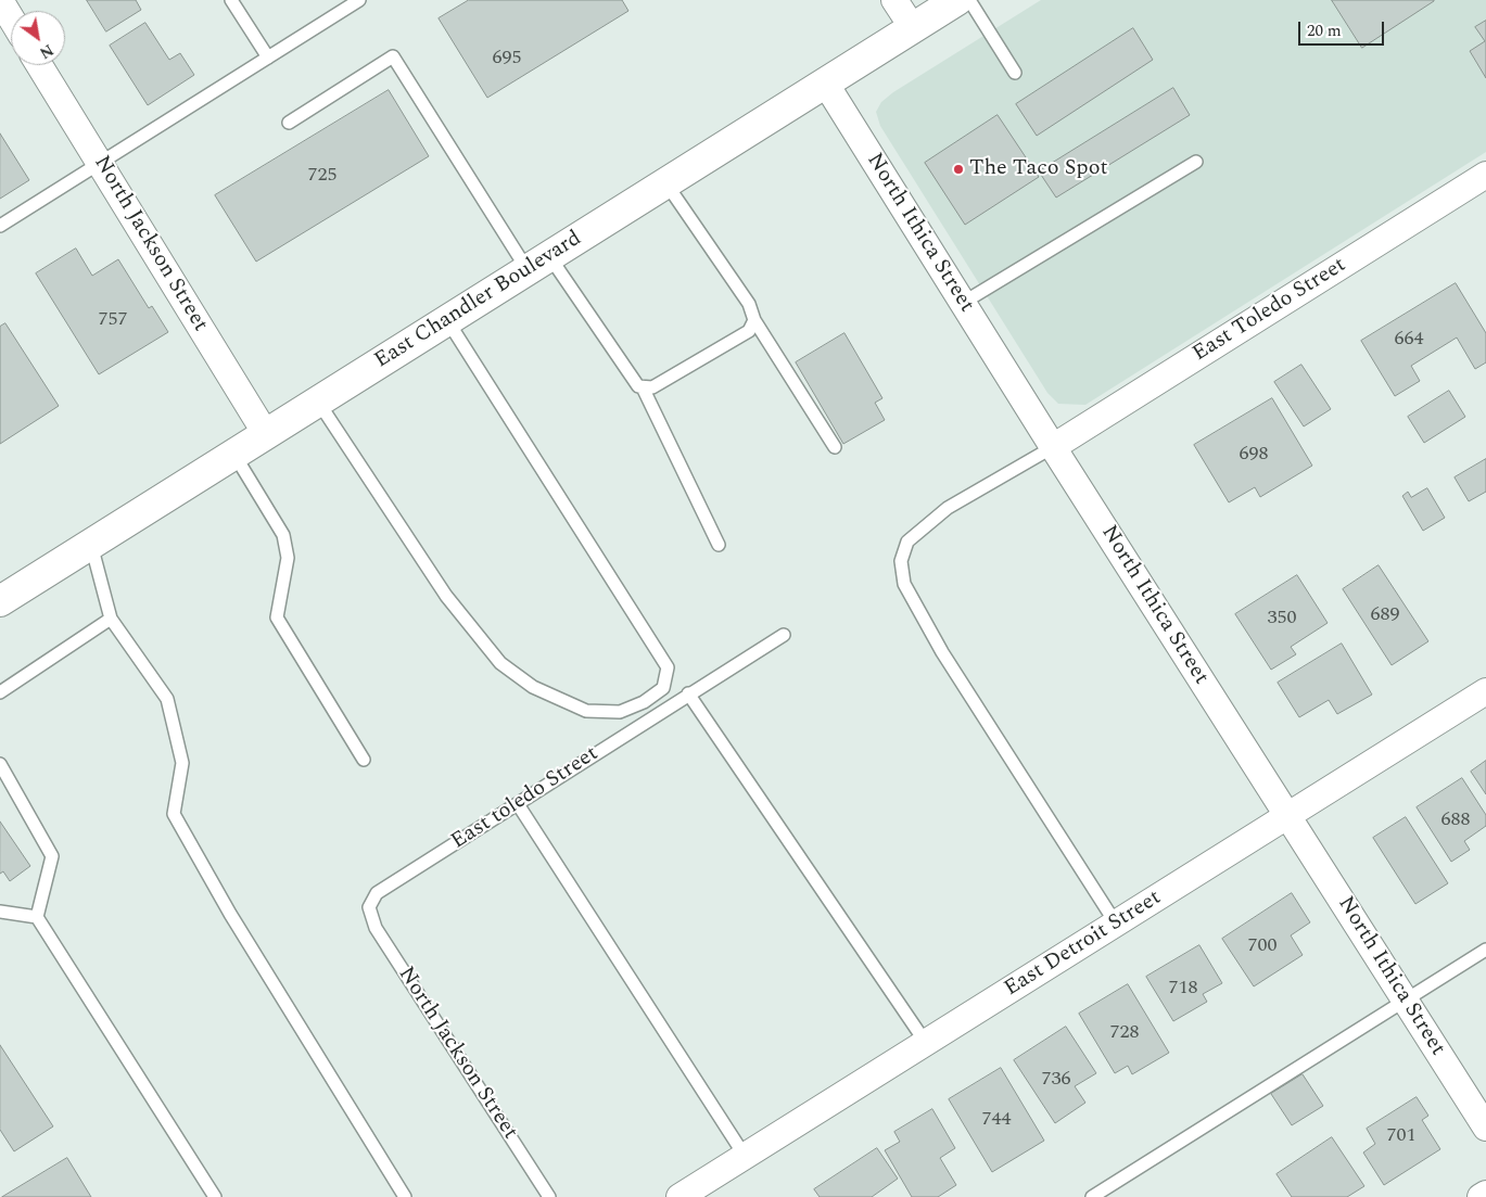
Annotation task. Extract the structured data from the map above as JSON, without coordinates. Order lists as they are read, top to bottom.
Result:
{
  "streets": {
    "main road": ["East Chandler Boulevard"],
    "street": [
      "North Ithica Street",
      "North Jackson Street",
      "East Toledo Street",
      "East Detroit Street"
    ],
    "lane": ["East toledo Street"]
  },
  "crossings": [
    ["North Ithica Street", "East Chandler Boulevard"],
    ["North Ithica Street", "East Toledo Street"],
    ["North Ithica Street", "East Detroit Street"],
    ["North Jackson Street", "East Chandler Boulevard"],
    ["North Jackson Street", "East toledo Street"]
  ],
  "places": ["The Taco Spot"],
  "house_numbers": [
    "695",
    "725",
    "757",
    "664",
    "698",
    "689",
    "350",
    "688",
    "700",
    "718",
    "728",
    "736",
    "744",
    "701"
  ],
  "scale_bar": "20 m",
  "north": "bottom right"
}
